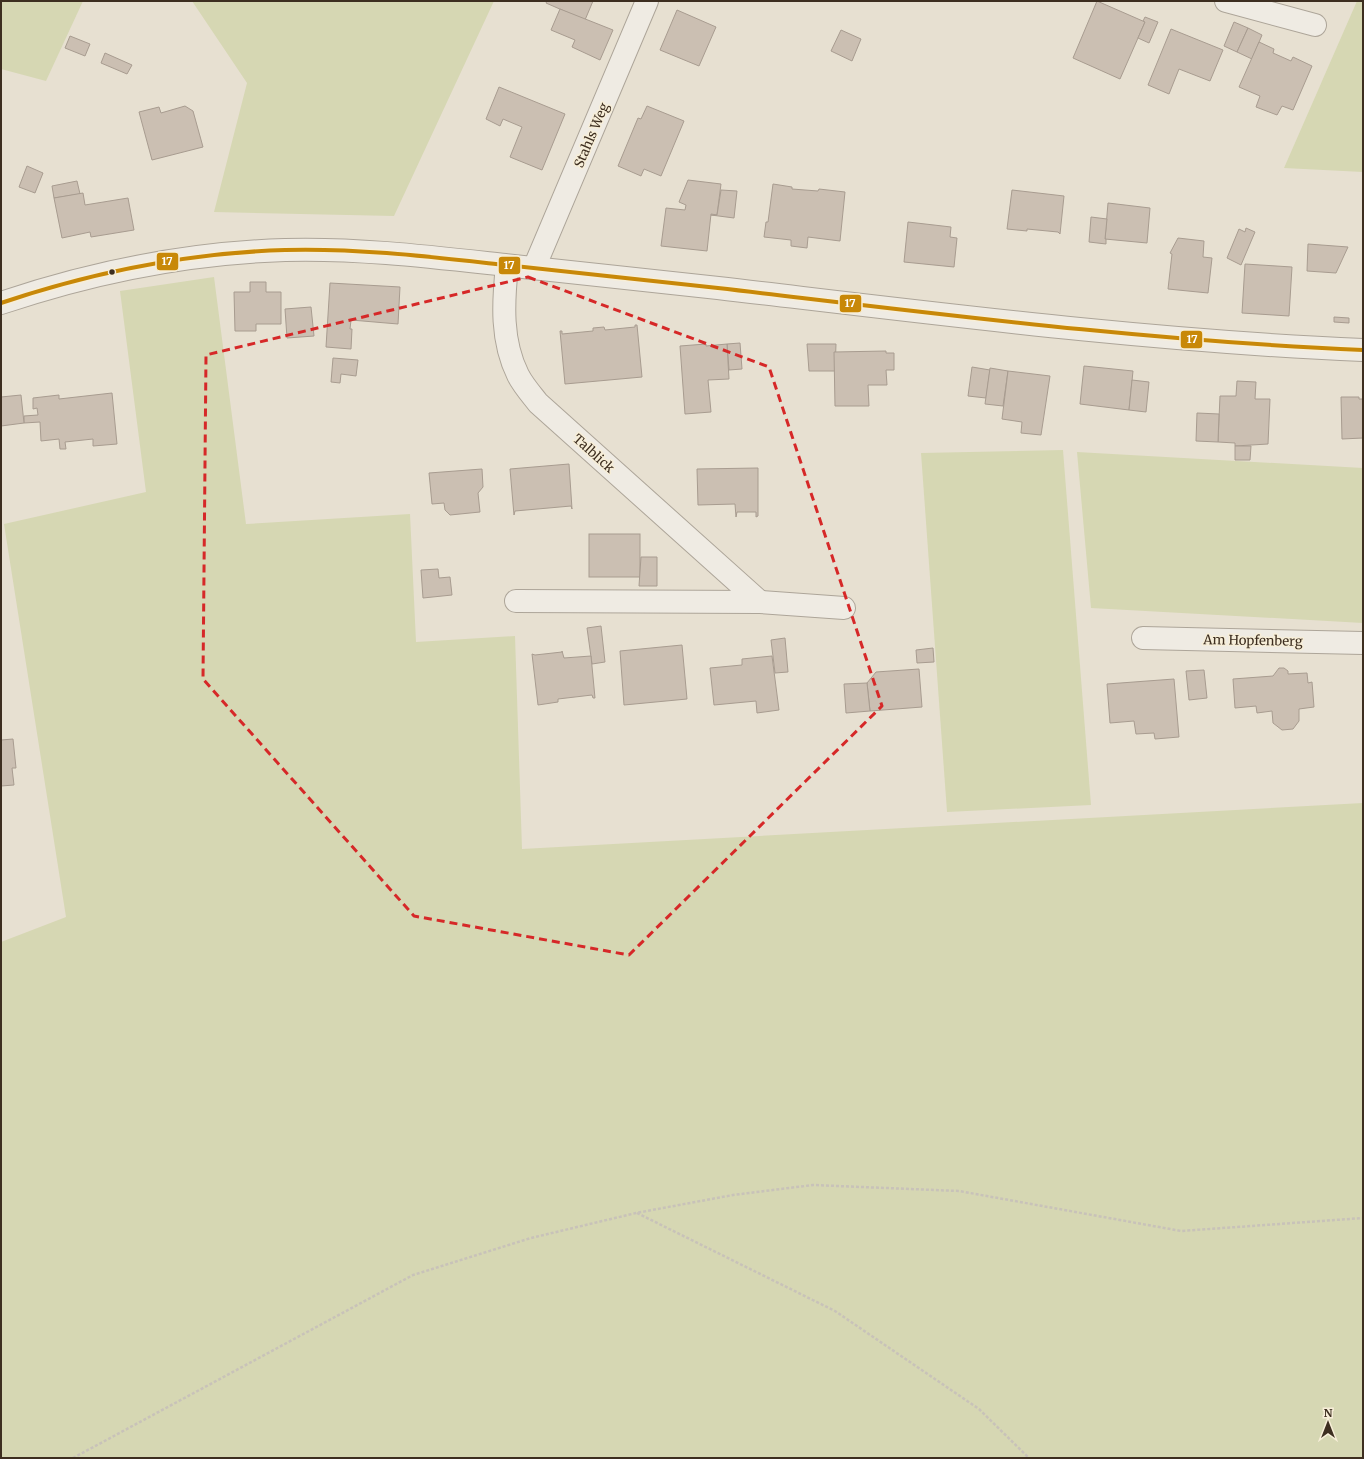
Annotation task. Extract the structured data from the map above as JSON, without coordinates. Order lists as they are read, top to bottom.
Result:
{
  "streets": {
    "street": ["Stahls Weg", "Talblick", "Am Hopfenberg"]
  },
  "lines": ["transit line 17"],
  "north": "top"
}
